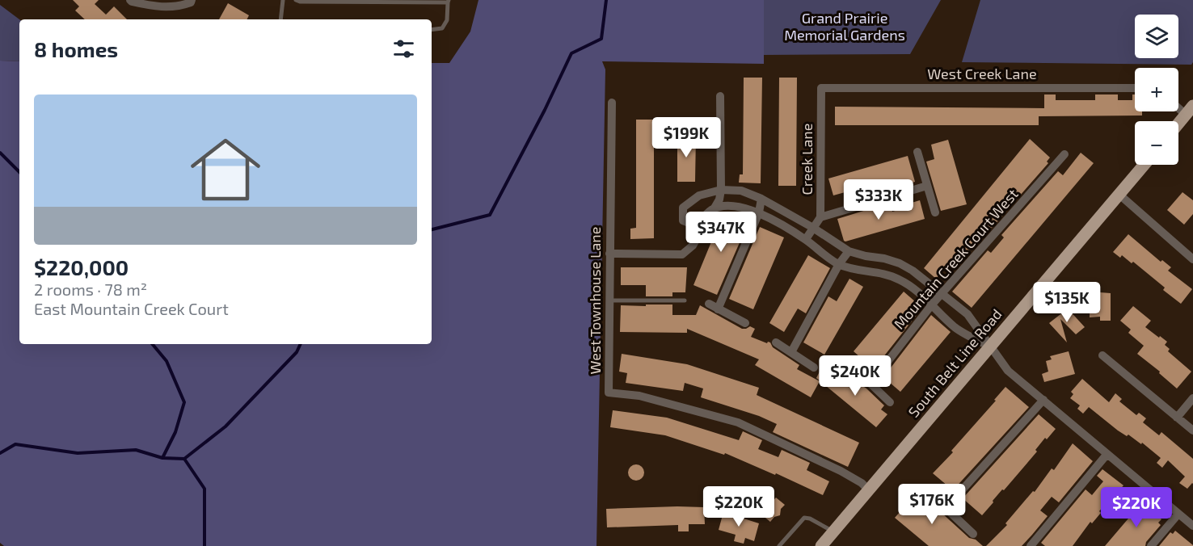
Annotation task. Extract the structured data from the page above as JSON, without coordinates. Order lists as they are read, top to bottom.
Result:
{
  "streets": {
    "main road": ["South Belt Line Road"],
    "street": [
      "West Creek Lane",
      "Creek Lane",
      "Mountain Creek Court West",
      "West Townhouse Lane"
    ]
  },
  "crossings": [
    ["West Creek Lane", "Creek Lane"],
    ["West Townhouse Lane", "South Belt Line Road"]
  ],
  "parks": ["Grand Prairie Memorial Gardens"],
  "page": {
    "map_buttons": ["+", "−"],
    "heading": "8 homes",
    "list": [
      {
        "name": "$220,000",
        "note": "2 rooms · 78 m² · East Mountain Creek Court"
      }
    ],
    "price": [
      "$199K",
      "$333K",
      "$347K",
      "$135K",
      "$240K",
      "$176K",
      "$220K",
      "$220K"
    ]
  }
}
